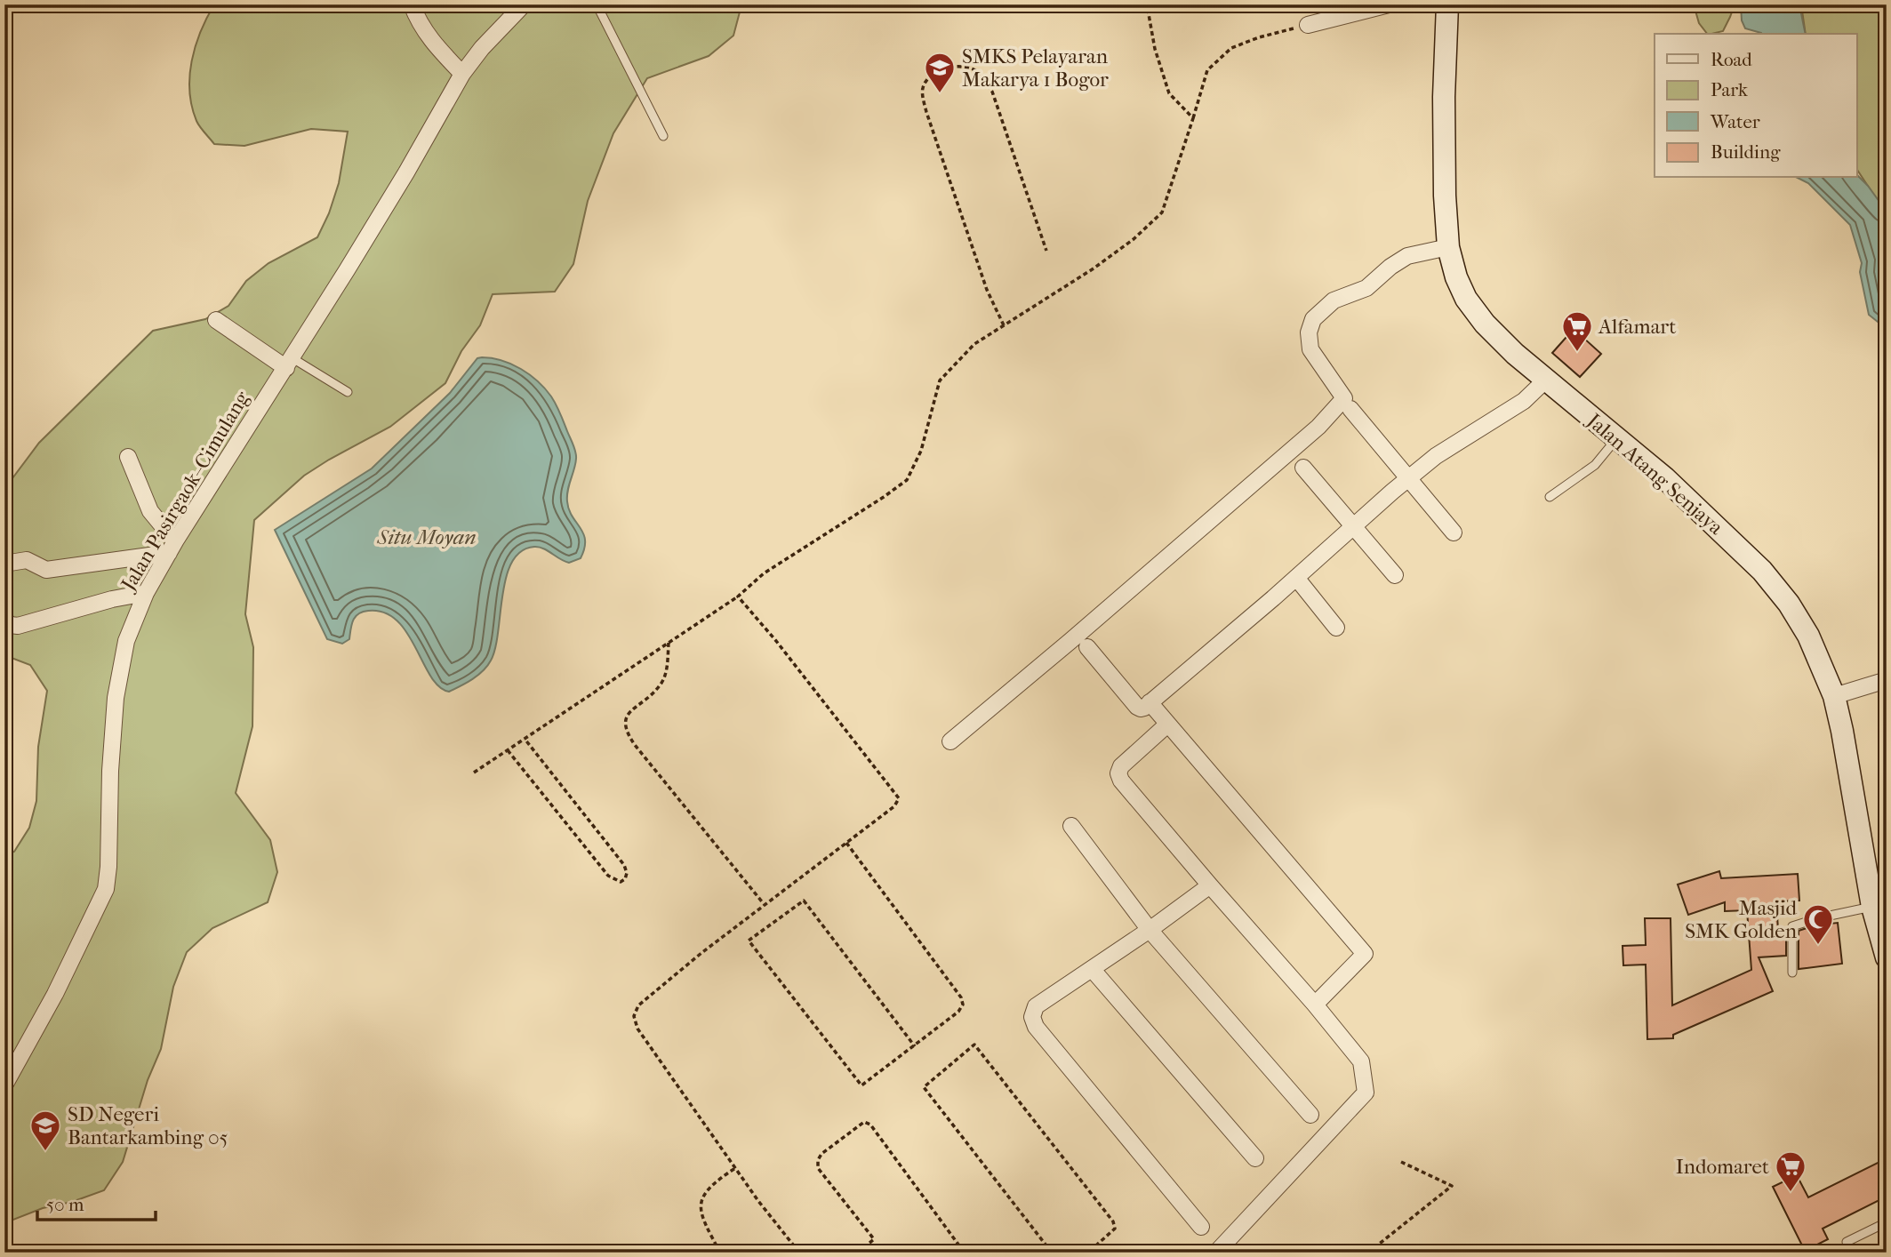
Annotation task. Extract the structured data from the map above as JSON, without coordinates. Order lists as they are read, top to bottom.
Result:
{
  "streets": {
    "main road": ["Jalan Atang Senjaya"],
    "street": ["Jalan Pasirgaok–Cimulang"]
  },
  "water": ["Situ Moyan"],
  "places": {
    "school or university": ["SMKS Pelayaran Makarya 1 Bogor", "SD Negeri Bantarkambing 05"],
    "supermarket": ["Alfamart", "Indomaret"],
    "mosque": ["Masjid SMK Golden"]
  },
  "legend": [
    "Road",
    "Park",
    "Water",
    "Building"
  ],
  "scale_bar": "50 m"
}
